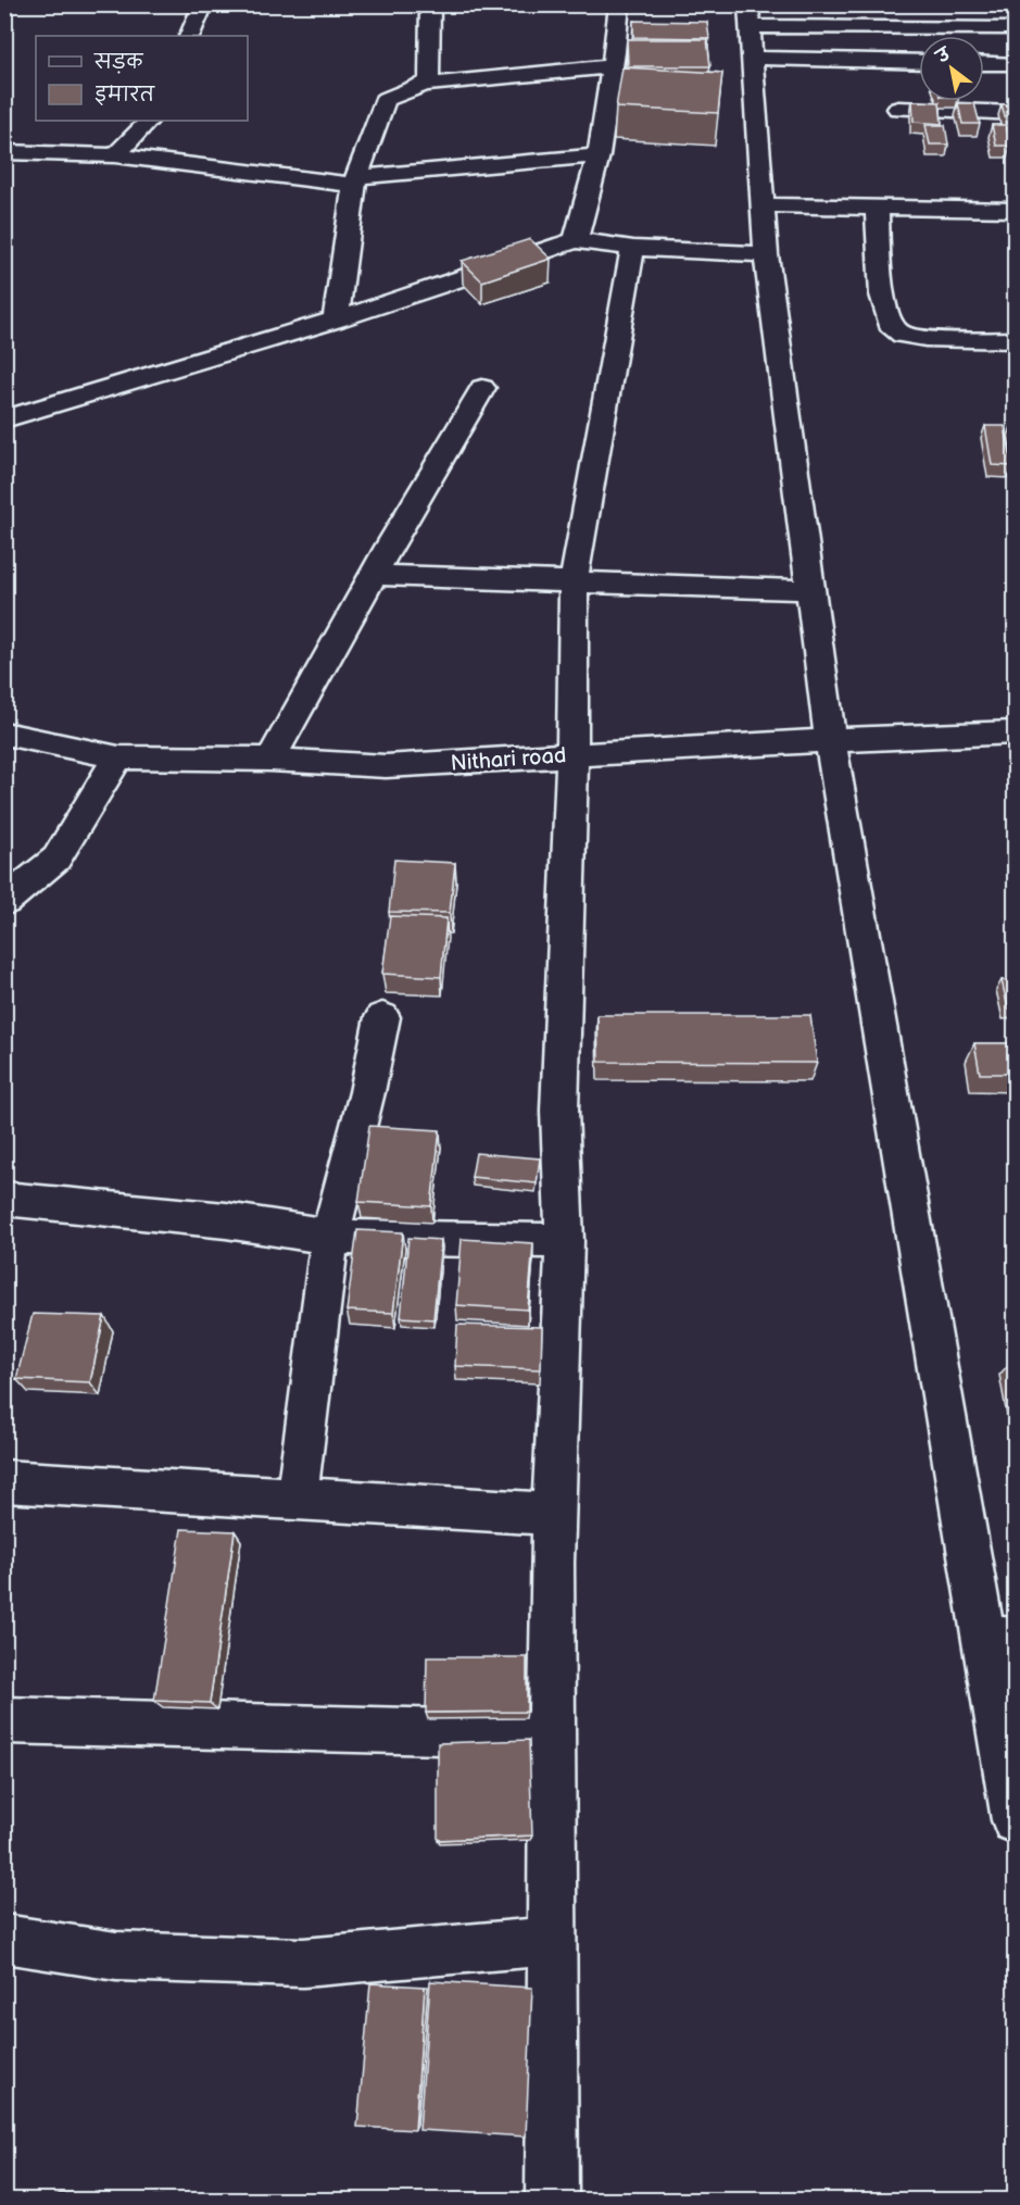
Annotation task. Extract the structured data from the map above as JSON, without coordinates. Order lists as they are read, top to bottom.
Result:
{
  "streets": {
    "street": ["Nithari road"]
  },
  "legend": ["सड़क", "इमारत"],
  "north": "top left"
}
